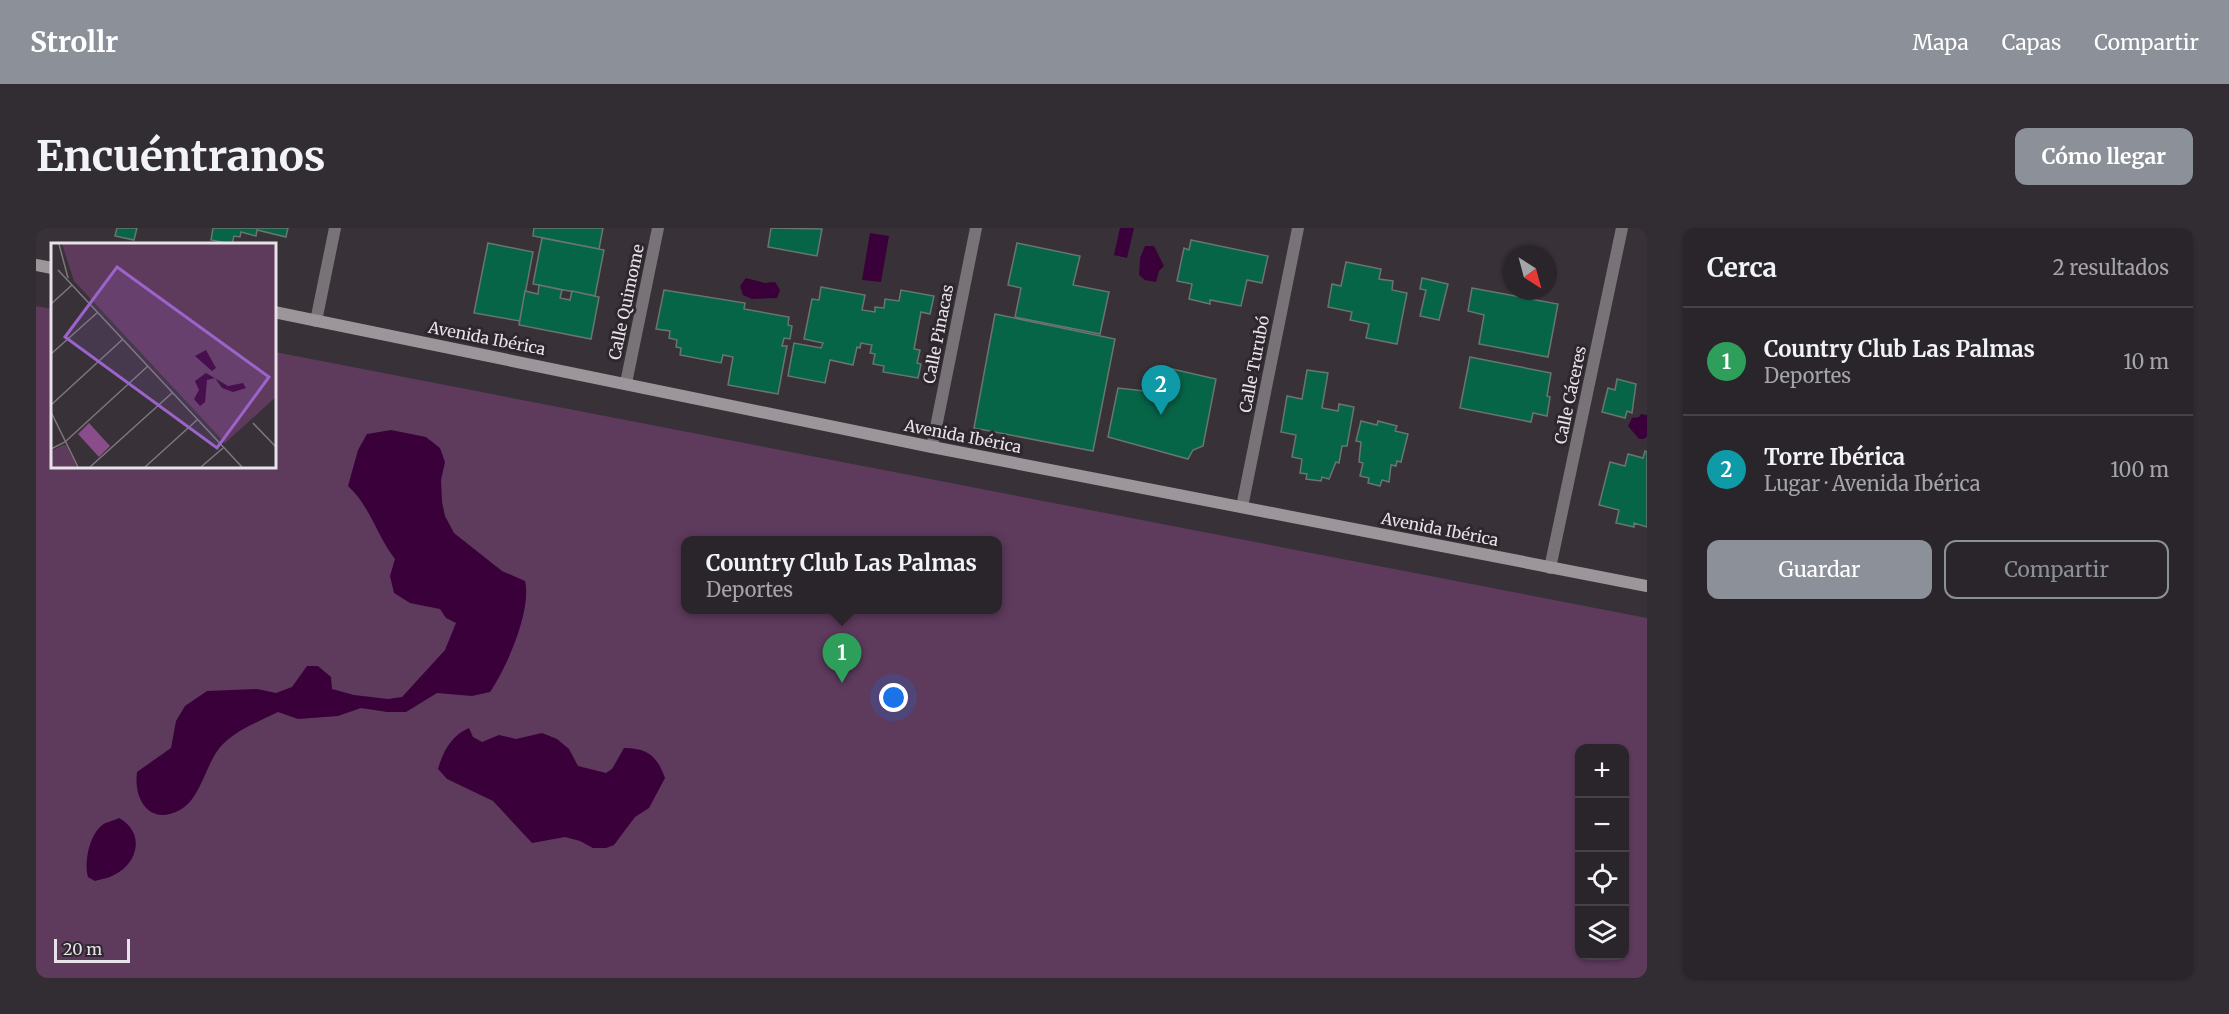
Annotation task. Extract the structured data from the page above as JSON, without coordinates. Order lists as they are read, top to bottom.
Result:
{
  "streets": {
    "street": [
      "Calle Quimome",
      "Calle Pinacas",
      "Avenida Ibérica",
      "Calle Turubó",
      "Calle Cáceres"
    ]
  },
  "crossings": [
    ["Calle Quimome", "Avenida Ibérica"],
    ["Calle Pinacas", "Avenida Ibérica"],
    ["Avenida Ibérica", "Calle Turubó"],
    ["Avenida Ibérica", "Calle Cáceres"]
  ],
  "scale_bar": "20 m",
  "north": "bottom right",
  "page": {
    "header": "Strollr",
    "nav": ["Mapa", "Capas", "Compartir"],
    "buttons": [
      "Cómo llegar",
      ["Guardar", "Compartir"]
    ],
    "title": "Encuéntranos",
    "heading": ["Cerca", "2 resultados"],
    "list": [
      {
        "mark": "1",
        "name": "Country Club Las Palmas",
        "note": "Deportes",
        "value": "10 m"
      },
      {
        "mark": "2",
        "name": "Torre Ibérica",
        "note": "Lugar · Avenida Ibérica",
        "value": "100 m"
      }
    ],
    "pins": ["2", "1"],
    "popup": ["Country Club Las Palmas", "Deportes"],
    "map_buttons": ["+", "−"],
    "scale": "20 m"
  }
}
